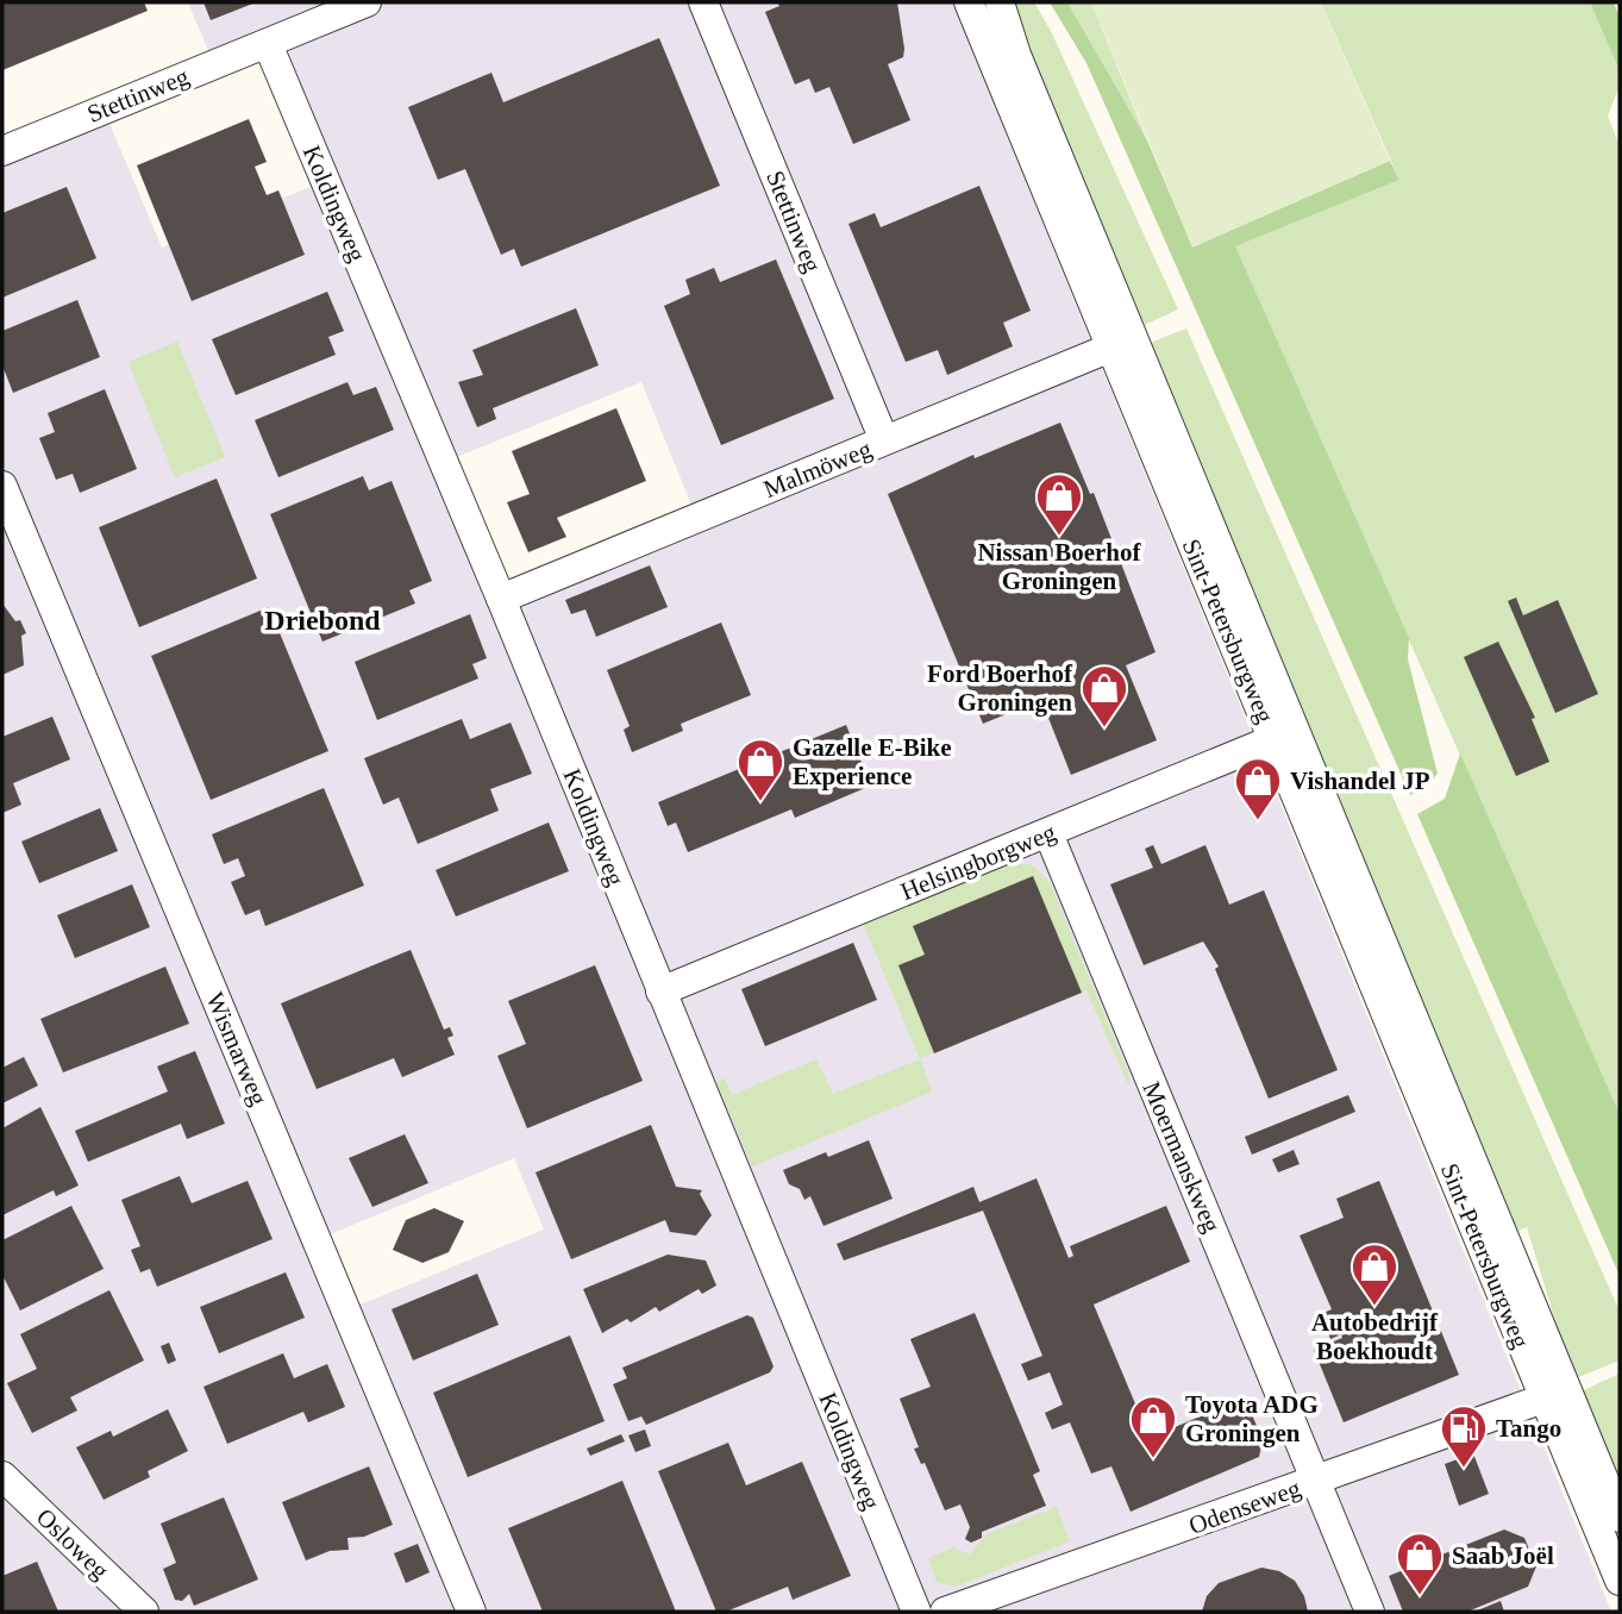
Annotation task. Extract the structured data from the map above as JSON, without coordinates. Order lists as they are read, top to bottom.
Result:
{
  "streets": {
    "street": [
      "Stettinweg",
      "Koldingweg",
      "Malmöweg",
      "Sint-Petersburgweg",
      "Helsingborgweg",
      "Wismarweg",
      "Moermanskweg",
      "Odenseweg",
      "Osloweg"
    ]
  },
  "crossings": [
    ["Stettinweg", "Koldingweg"],
    ["Stettinweg", "Malmöweg"],
    ["Koldingweg", "Malmöweg"],
    ["Koldingweg", "Helsingborgweg"],
    ["Malmöweg", "Sint-Petersburgweg"],
    ["Sint-Petersburgweg", "Helsingborgweg"],
    ["Sint-Petersburgweg", "Odenseweg"],
    ["Helsingborgweg", "Moermanskweg"],
    ["Moermanskweg", "Odenseweg"]
  ],
  "districts": ["Driebond"],
  "places": {
    "shop": [
      "Nissan Boerhof Groningen",
      "Ford Boerhof Groningen",
      "Gazelle E-Bike Experience",
      "Vishandel JP",
      "Autobedrijf Boekhoudt",
      "Toyota ADG Groningen",
      "Saab Joël"
    ],
    "fuel station": ["Tango"]
  }
}
